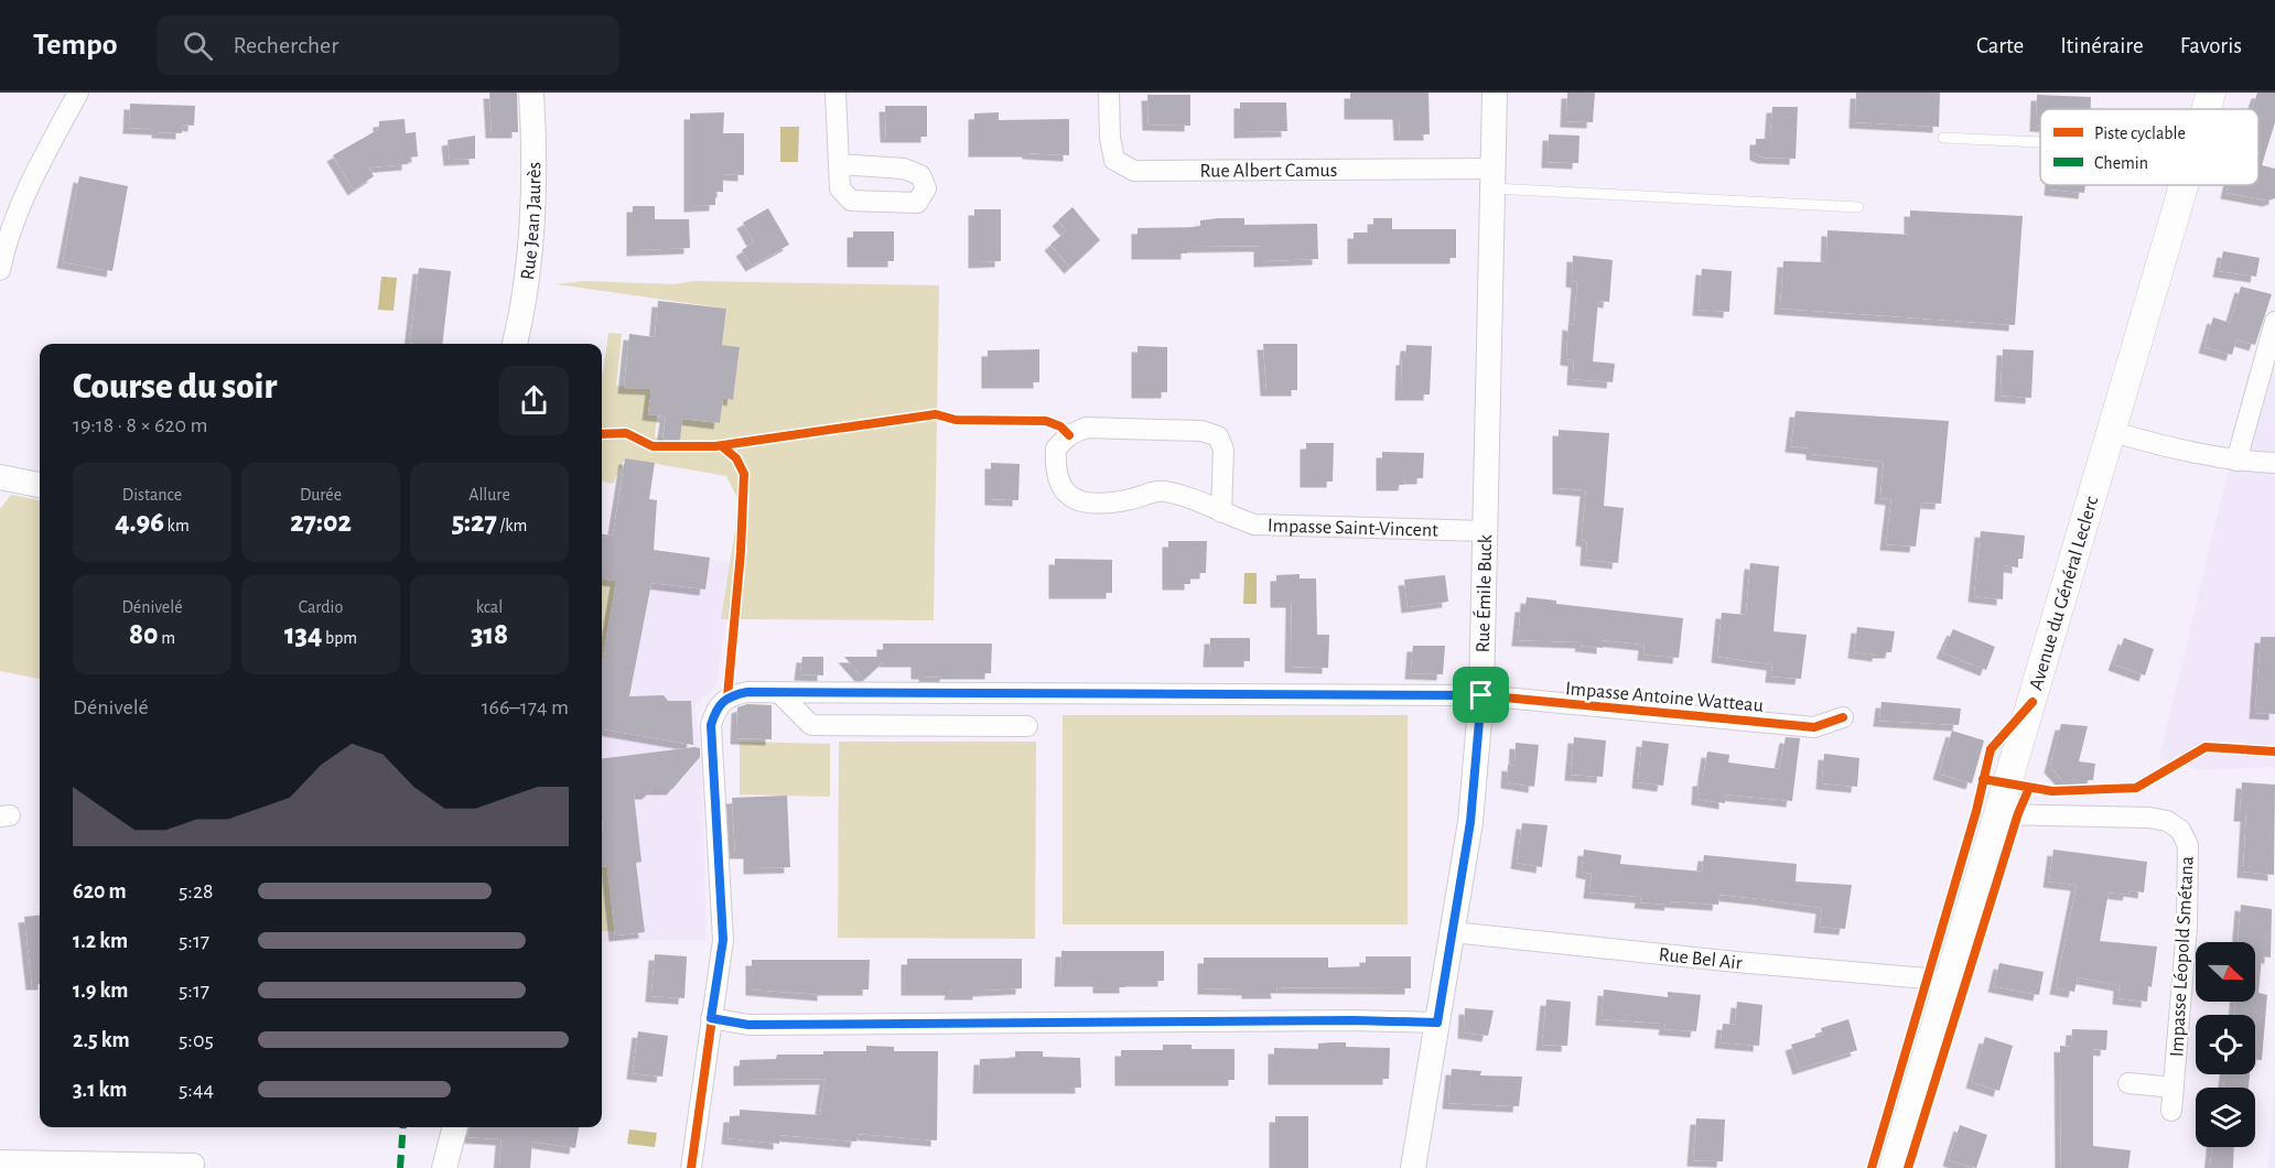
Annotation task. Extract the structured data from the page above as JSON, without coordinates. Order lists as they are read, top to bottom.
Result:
{
  "streets": {
    "main road": ["Avenue du Général Leclerc"],
    "street": [
      "Rue Albert Camus",
      "Rue Jean Jaurès",
      "Impasse Saint-Vincent",
      "Rue Émile Buck",
      "Impasse Antoine Watteau",
      "Impasse Léopold Smétana",
      "Rue Bel Air"
    ]
  },
  "crossings": [
    ["Rue Albert Camus", "Rue Émile Buck"],
    ["Impasse Saint-Vincent", "Rue Émile Buck"],
    ["Rue Émile Buck", "Impasse Antoine Watteau"],
    ["Rue Émile Buck", "Rue Bel Air"],
    ["Avenue du Général Leclerc", "Impasse Léopold Smétana"],
    ["Avenue du Général Leclerc", "Rue Bel Air"]
  ],
  "legend": ["Piste cyclable", "Chemin"],
  "north": "right",
  "page": {
    "header": "Tempo",
    "search": "Rechercher",
    "nav": ["Carte", "Itinéraire", "Favoris"],
    "heading": ["Course du soir", "19:18 · 8 × 620 m"],
    "stats": [
      ["Distance", "4.96 km"],
      ["Durée", "27:02"],
      ["Allure", "5:27 /km"],
      ["Dénivelé", "80 m"],
      ["Cardio", "134 bpm"],
      ["kcal", "318"]
    ],
    "chart": ["Dénivelé", "166–174 m"],
    "list": [
      {
        "name": "620 m",
        "note": "5:28"
      },
      {
        "name": "1.2 km",
        "note": "5:17"
      },
      {
        "name": "1.9 km",
        "note": "5:17"
      },
      {
        "name": "2.5 km",
        "note": "5:05"
      },
      {
        "name": "3.1 km",
        "note": "5:44"
      }
    ]
  }
}
